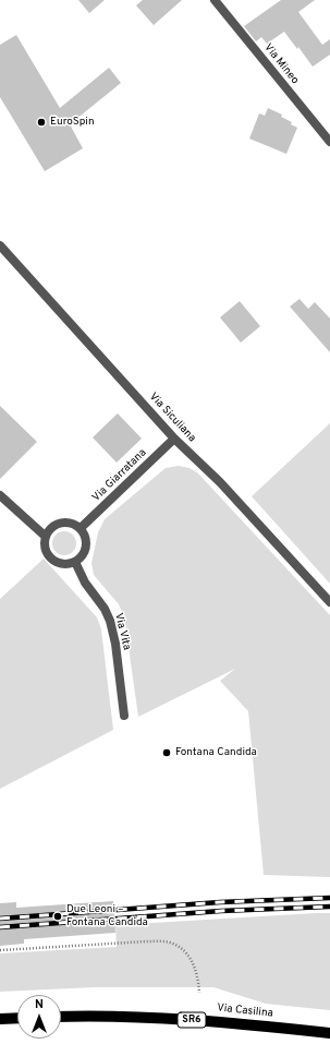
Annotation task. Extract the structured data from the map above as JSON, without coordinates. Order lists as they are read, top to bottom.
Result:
{
  "streets": {
    "main road": ["Via Casilina", "SR6"],
    "street": [
      "Via Mineo",
      "Via Siculiana",
      "Via Giarratana",
      "Via Vita"
    ]
  },
  "crossings": [
    ["Via Siculiana", "Via Giarratana"],
    ["Via Giarratana", "Via Vita"]
  ],
  "places": ["EuroSpin", "Fontana Candida", "Due Leoni – Fontana Candida"],
  "north": "top"
}
